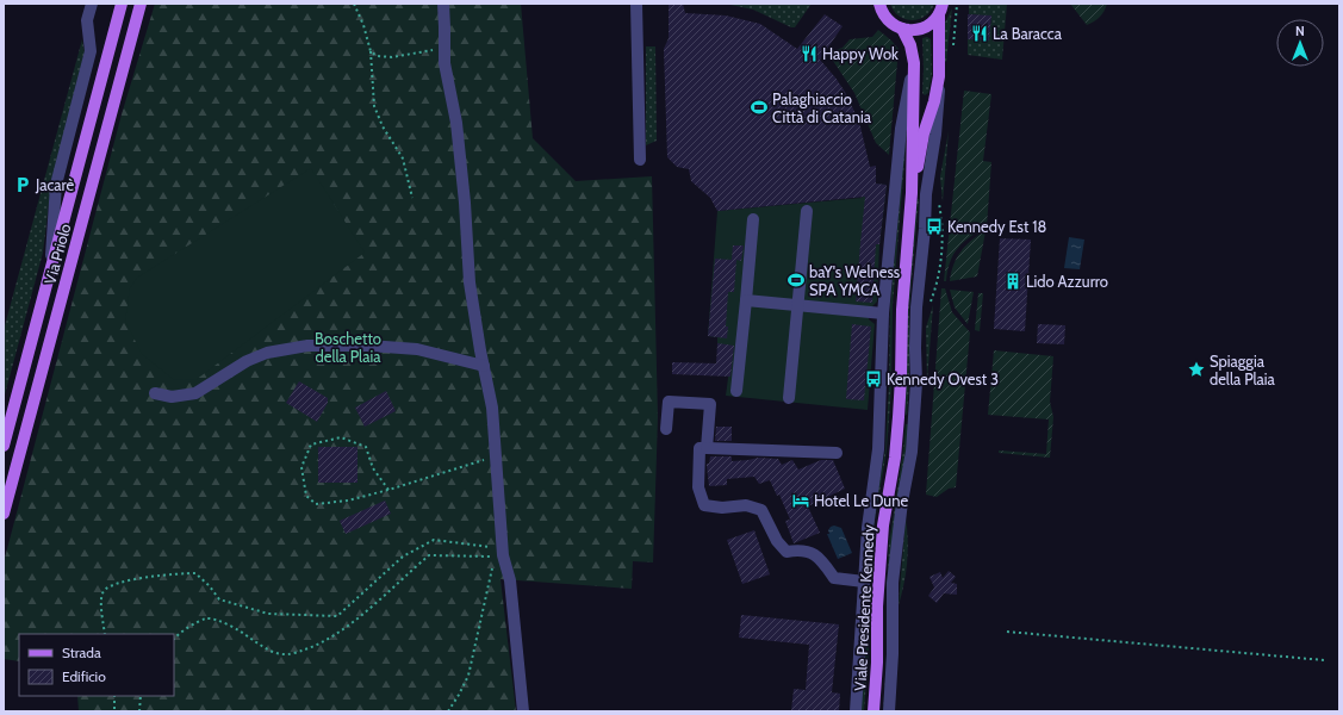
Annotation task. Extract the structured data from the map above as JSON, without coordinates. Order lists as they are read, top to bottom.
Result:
{
  "streets": {
    "main road": ["Via Priolo", "Viale Presidente Kennedy"]
  },
  "parks": ["Boschetto della Plaia"],
  "places": {
    "restaurant": ["La Baracca", "Happy Wok"],
    "sports": ["Palaghiaccio Città di Catania", "baY's Welness SPA YMCA"],
    "parking": ["Jacarè"],
    "bus stop": ["Kennedy Est 18", "Kennedy Ovest 3"],
    "building": ["Lido Azzurro"],
    "place": ["Spiaggia della Plaia"],
    "hotel": ["Hotel Le Dune"]
  },
  "legend": ["Strada", "Edificio"],
  "north": "top"
}
